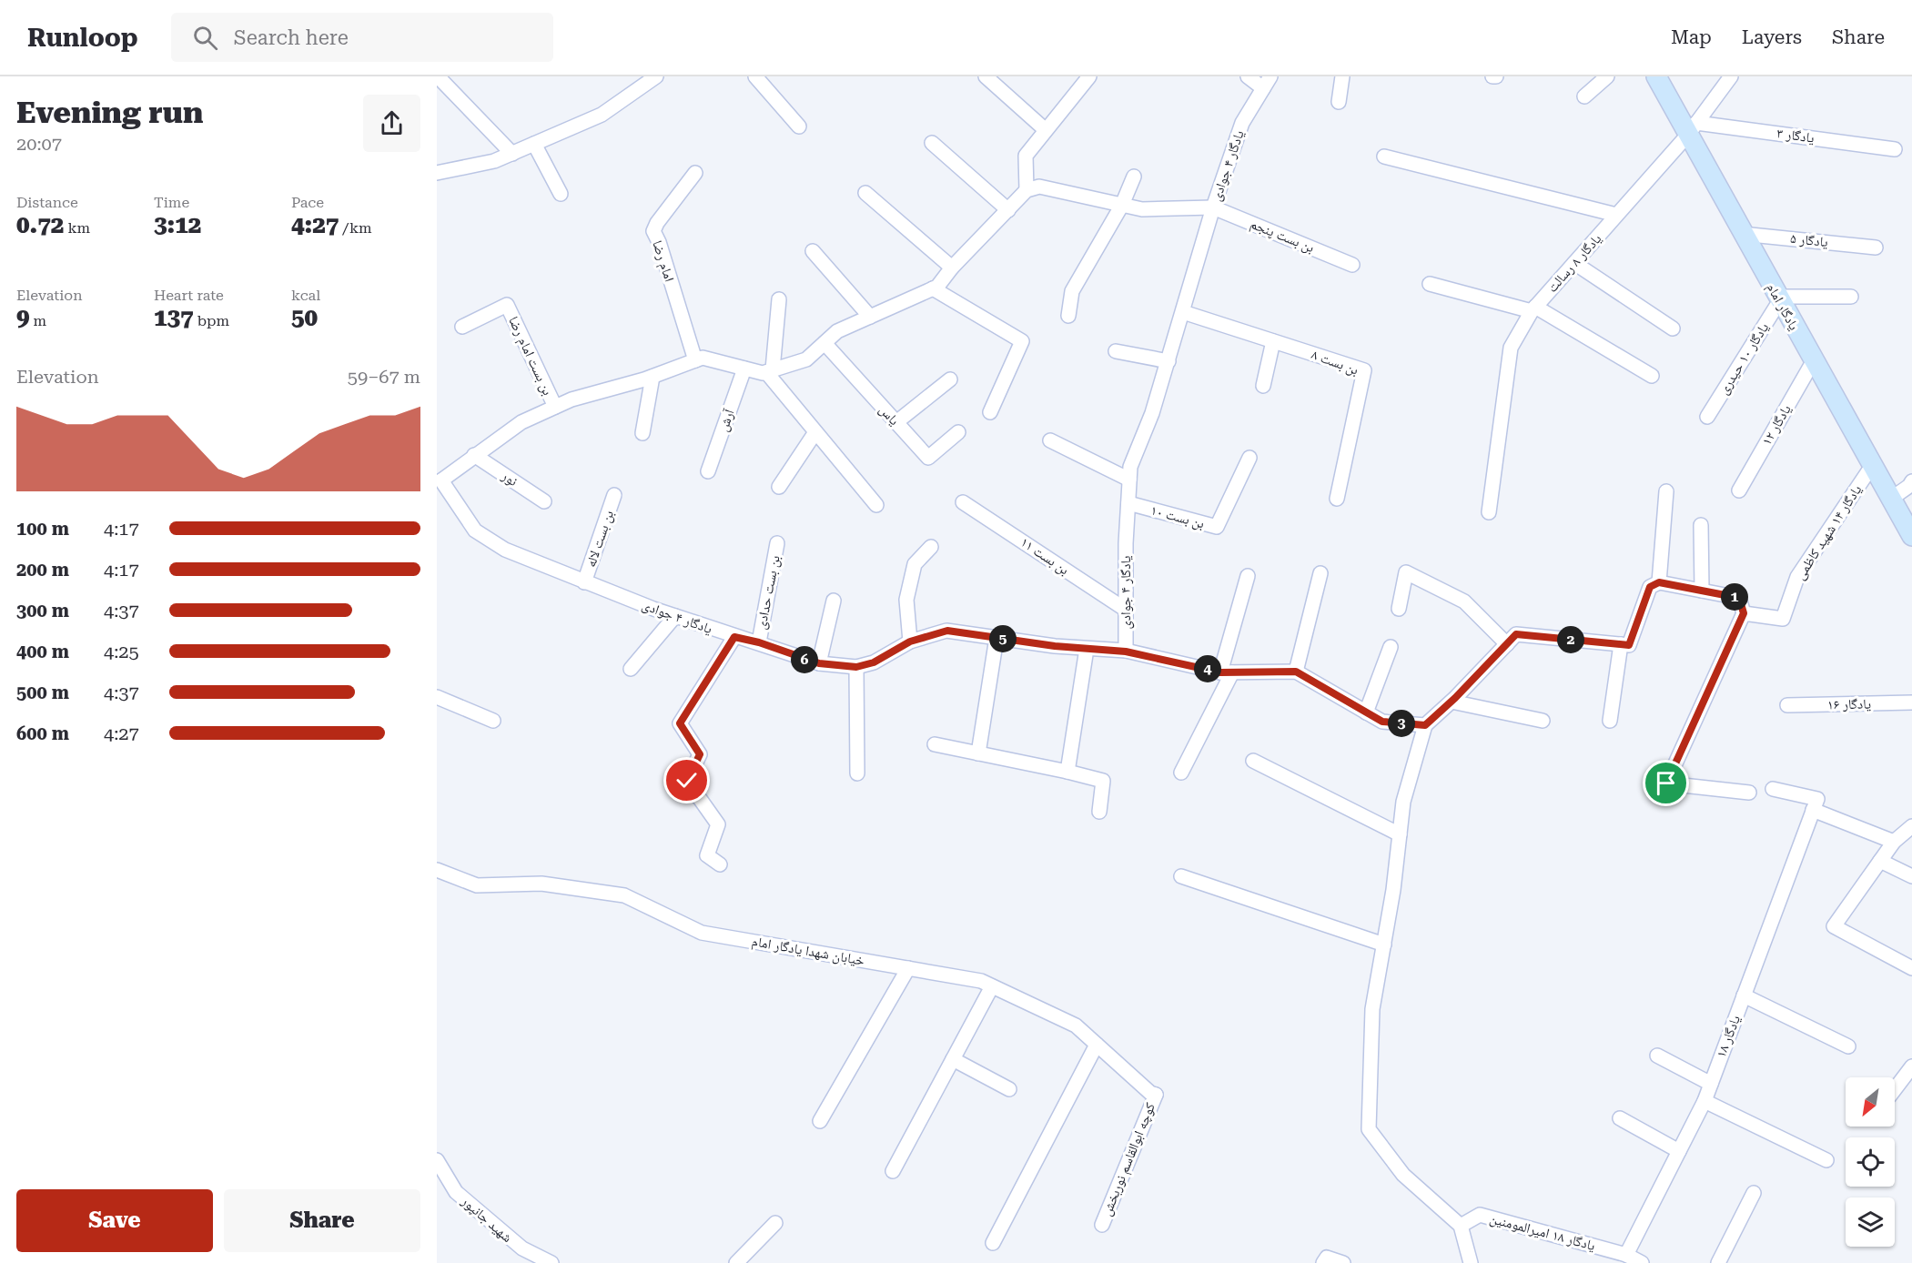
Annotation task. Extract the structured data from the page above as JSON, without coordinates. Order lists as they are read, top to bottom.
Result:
{
  "streets": {
    "main road": ["یادگار امام"],
    "street": [
      "یادگار ۳",
      "یادگار ۴ جوادی",
      "بن بست پنجم",
      "یادگار ۵",
      "امام رضا",
      "یادگار ۸ رسالت",
      "بن بست امام رضا",
      "یادگار ۱۰ حیدری",
      "بن بست ۸",
      "یاس",
      "آرش",
      "یادگار ۱۲",
      "نور",
      "بن بست ۱۰",
      "یادگار ۱۴ شهید کاظمی",
      "بن بست لاله",
      "بن بست ۱۱",
      "بن بست حدادی",
      "یادگار ۱۶",
      "خیابان شهدا یادگار امام",
      "یادگار ۱۸",
      "شهید جانپور",
      "یادگار ۱۸ امیرالمومنین"
    ]
  },
  "crossings": [
    ["یادگار ۳", "یادگار ۸ رسالت"],
    ["یادگار ۳", "یادگار امام"],
    ["یادگار ۴ جوادی", "بن بست پنجم"],
    ["یادگار ۴ جوادی", "بن بست ۸"],
    ["یادگار ۴ جوادی", "بن بست ۱۰"],
    ["یادگار ۴ جوادی", "بن بست لاله"],
    ["یادگار ۴ جوادی", "بن بست ۱۱"],
    ["یادگار ۴ جوادی", "بن بست حدادی"],
    ["یادگار ۵", "یادگار امام"],
    ["یادگار ۸ رسالت", "یادگار امام"],
    ["یادگار امام", "یادگار ۱۰ حیدری"],
    ["یادگار امام", "یادگار ۱۲"],
    ["یادگار امام", "یادگار ۱۴ شهید کاظمی"],
    ["یادگار ۱۸", "یادگار ۱۸ امیرالمومنین"]
  ],
  "north": "bottom left",
  "page": {
    "header": "Runloop",
    "search": "Search here",
    "nav": ["Map", "Layers", "Share"],
    "heading": ["Evening run", "20:07"],
    "stats": [
      ["Distance", "0.72 km"],
      ["Time", "3:12"],
      ["Pace", "4:27 /km"],
      ["Elevation", "9 m"],
      ["Heart rate", "137 bpm"],
      ["kcal", "50"]
    ],
    "chart": ["Elevation", "59–67 m"],
    "list": [
      {
        "name": "100 m",
        "note": "4:17"
      },
      {
        "name": "200 m",
        "note": "4:17"
      },
      {
        "name": "300 m",
        "note": "4:37"
      },
      {
        "name": "400 m",
        "note": "4:25"
      },
      {
        "name": "500 m",
        "note": "4:37"
      },
      {
        "name": "600 m",
        "note": "4:27"
      }
    ],
    "pins": [
      "1",
      "5",
      "2",
      "6",
      "4",
      "3"
    ],
    "buttons": ["Save", "Share"]
  }
}
